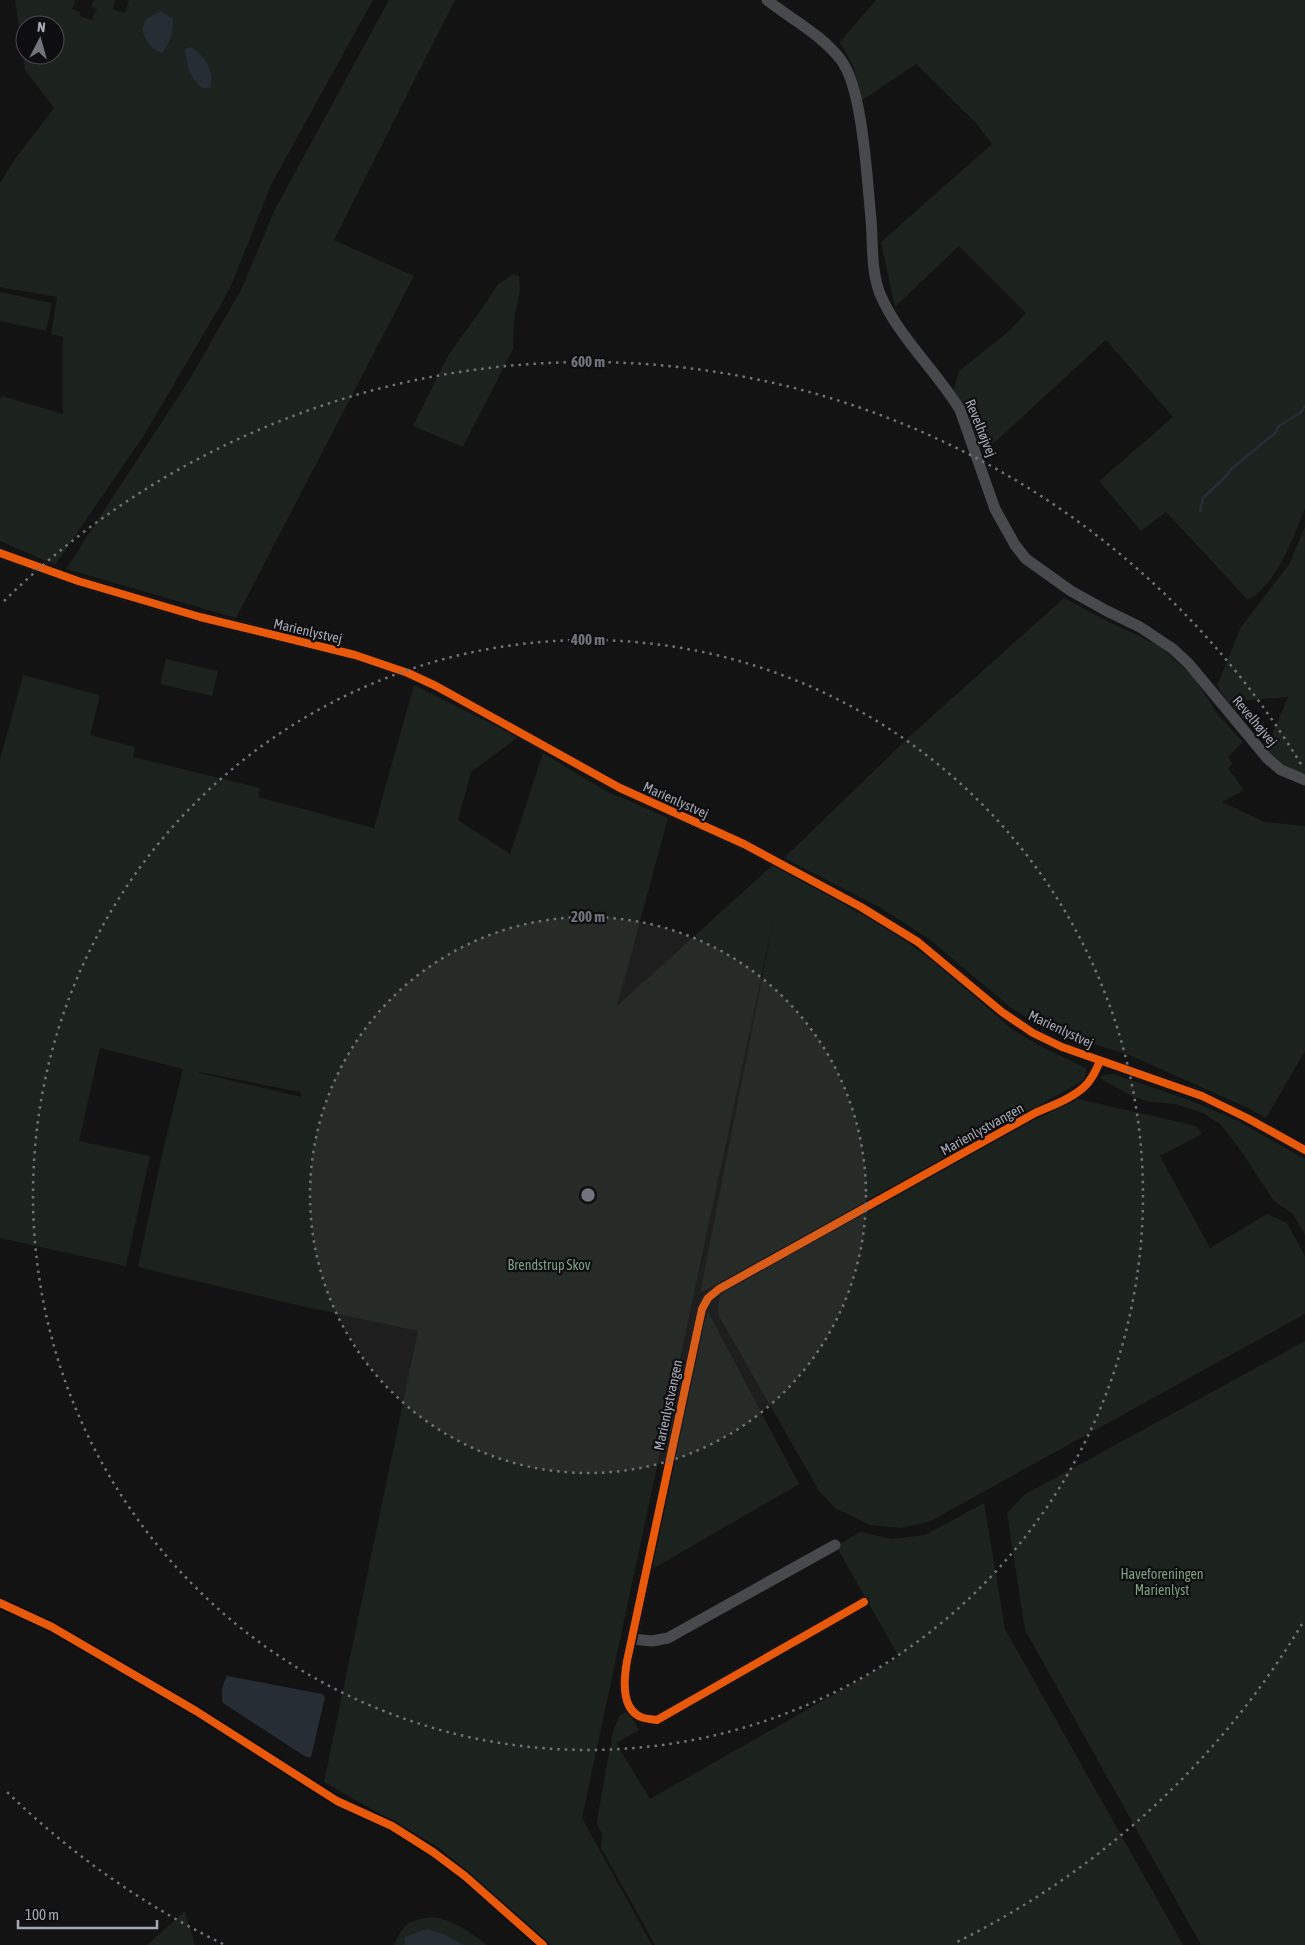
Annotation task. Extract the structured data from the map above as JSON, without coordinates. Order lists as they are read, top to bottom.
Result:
{
  "streets": {
    "street": ["Revelhøjvej", "Marienlystvej", "Marienlystvangen"]
  },
  "crossings": [
    ["Marienlystvej", "Marienlystvangen"]
  ],
  "parks": ["Brendstrup Skov", "Haveforeningen Marienlyst"],
  "scale_bar": "100 m",
  "north": "top",
  "rings": ["600 m", "400 m", "200 m"]
}
